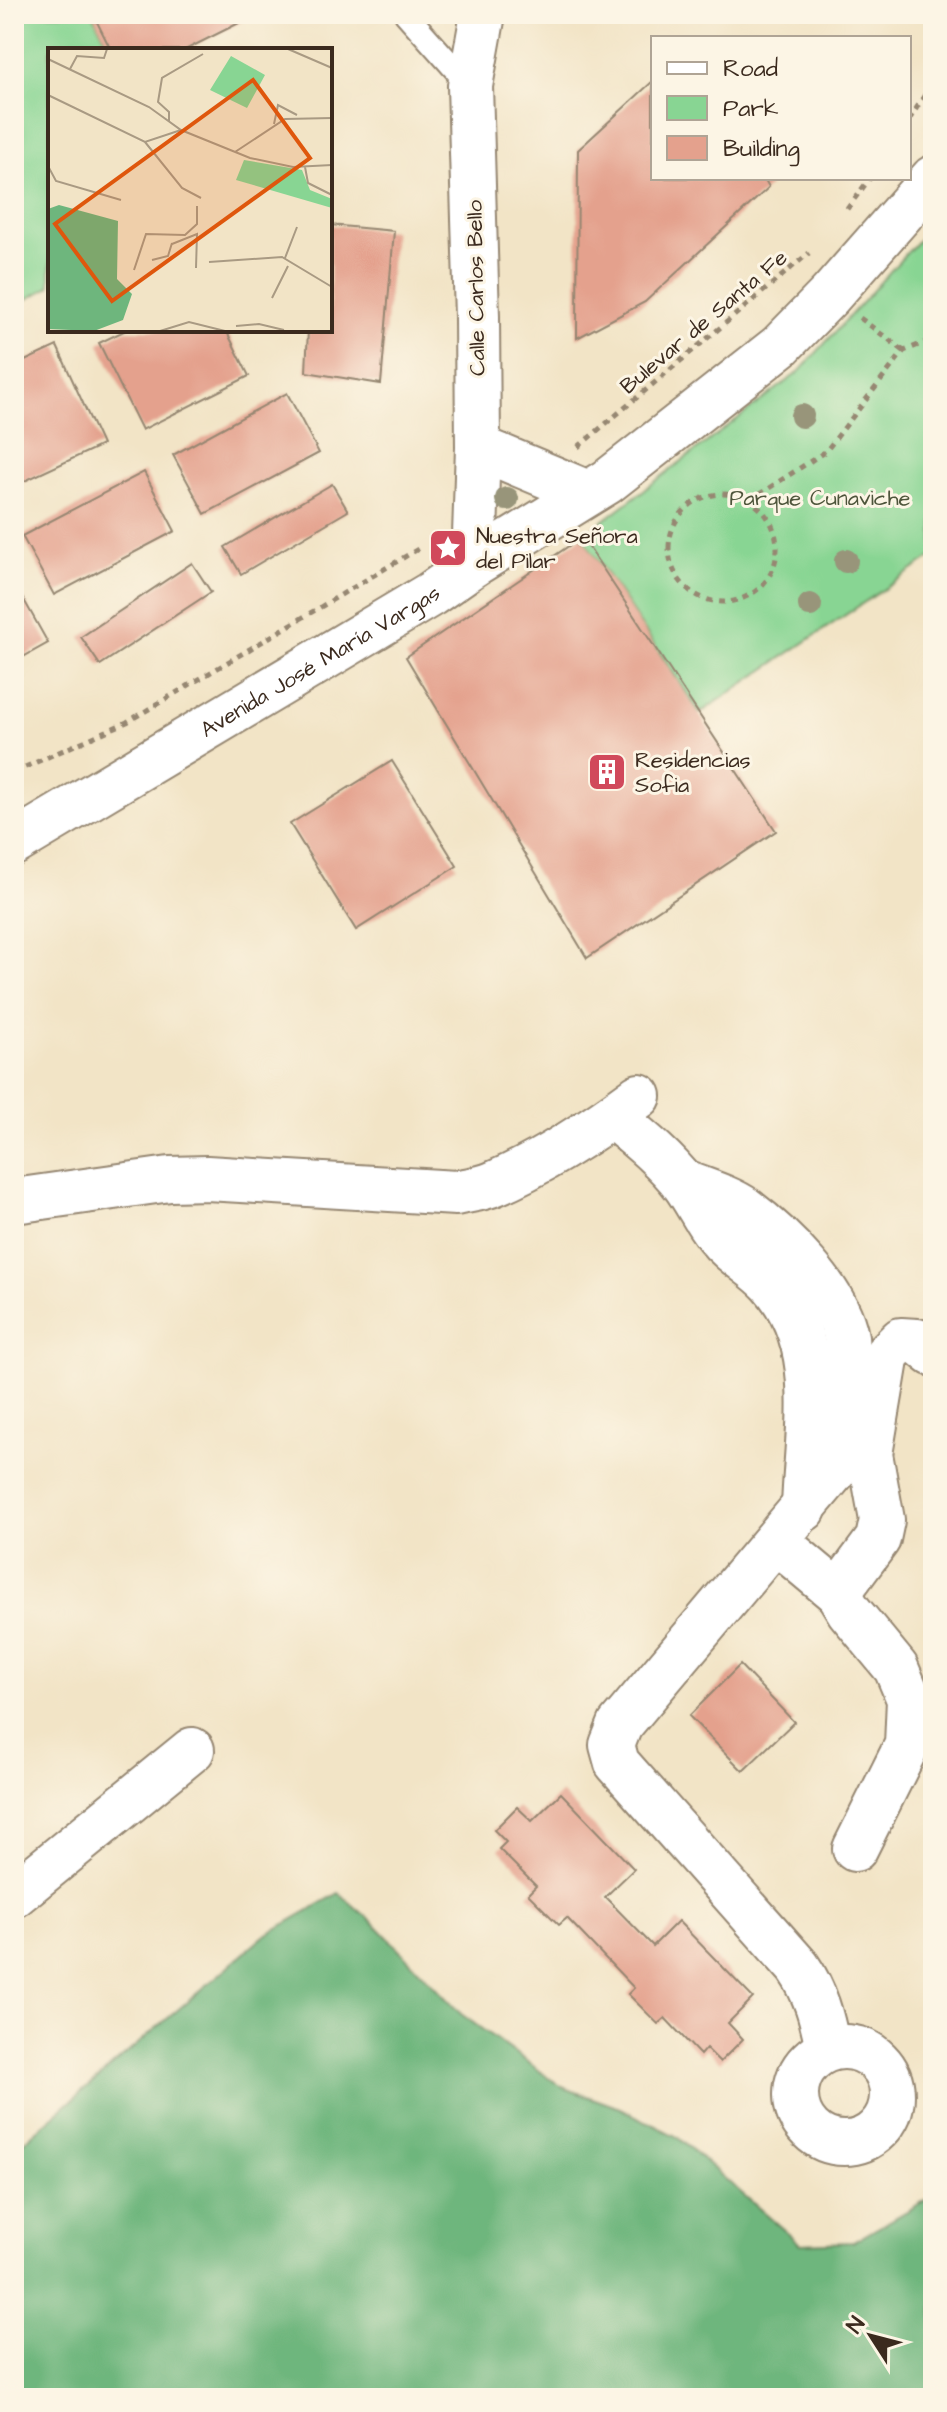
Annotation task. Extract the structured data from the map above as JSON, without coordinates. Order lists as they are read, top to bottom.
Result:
{
  "streets": {
    "street": ["Calle Carlos Bello", "Avenida José María Vargas"],
    "path": ["Bulevar de Santa Fe"]
  },
  "crossings": [
    ["Calle Carlos Bello", "Avenida José María Vargas"]
  ],
  "parks": ["Parque Cunaviche"],
  "places": {
    "place": ["Nuestra Señora del Pilar"],
    "building": ["Residencias Sofia"]
  },
  "legend": ["Road", "Park", "Building"],
  "north": "top left"
}
